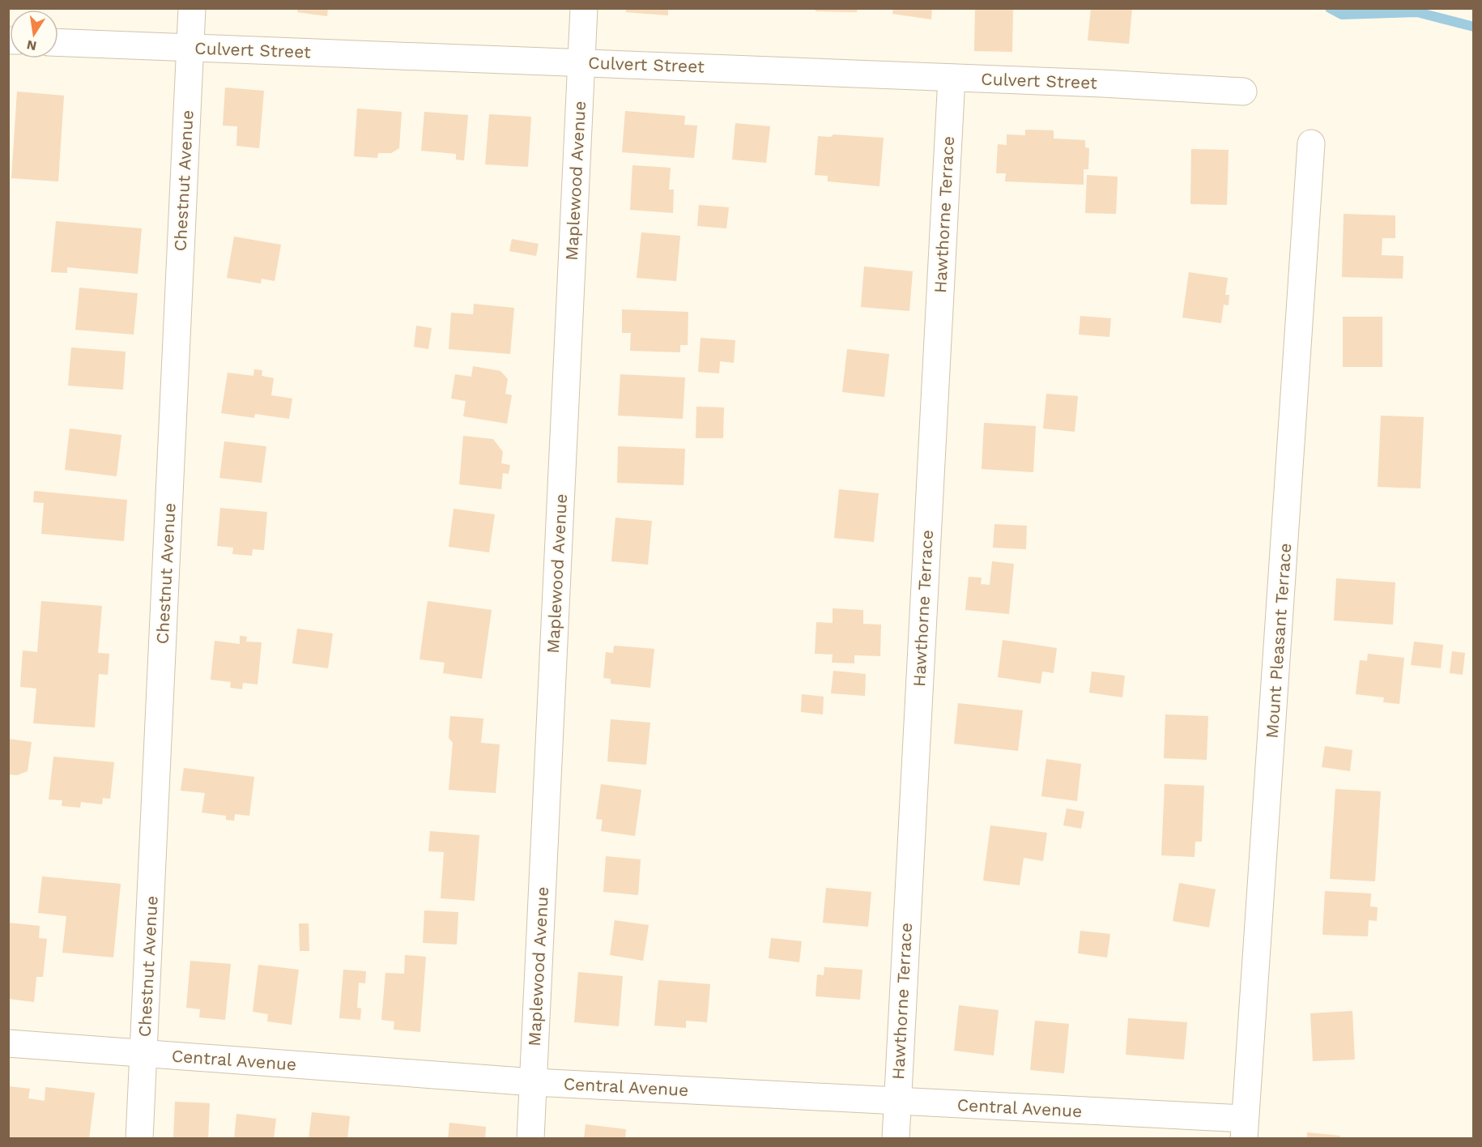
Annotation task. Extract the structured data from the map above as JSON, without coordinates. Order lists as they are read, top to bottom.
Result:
{
  "streets": {
    "street": [
      "Culvert Street",
      "Chestnut Avenue",
      "Maplewood Avenue",
      "Hawthorne Terrace",
      "Mount Pleasant Terrace",
      "Central Avenue"
    ]
  },
  "crossings": [
    ["Culvert Street", "Chestnut Avenue"],
    ["Culvert Street", "Maplewood Avenue"],
    ["Culvert Street", "Hawthorne Terrace"],
    ["Chestnut Avenue", "Central Avenue"],
    ["Maplewood Avenue", "Central Avenue"],
    ["Hawthorne Terrace", "Central Avenue"],
    ["Mount Pleasant Terrace", "Central Avenue"]
  ],
  "north": "bottom"
}
